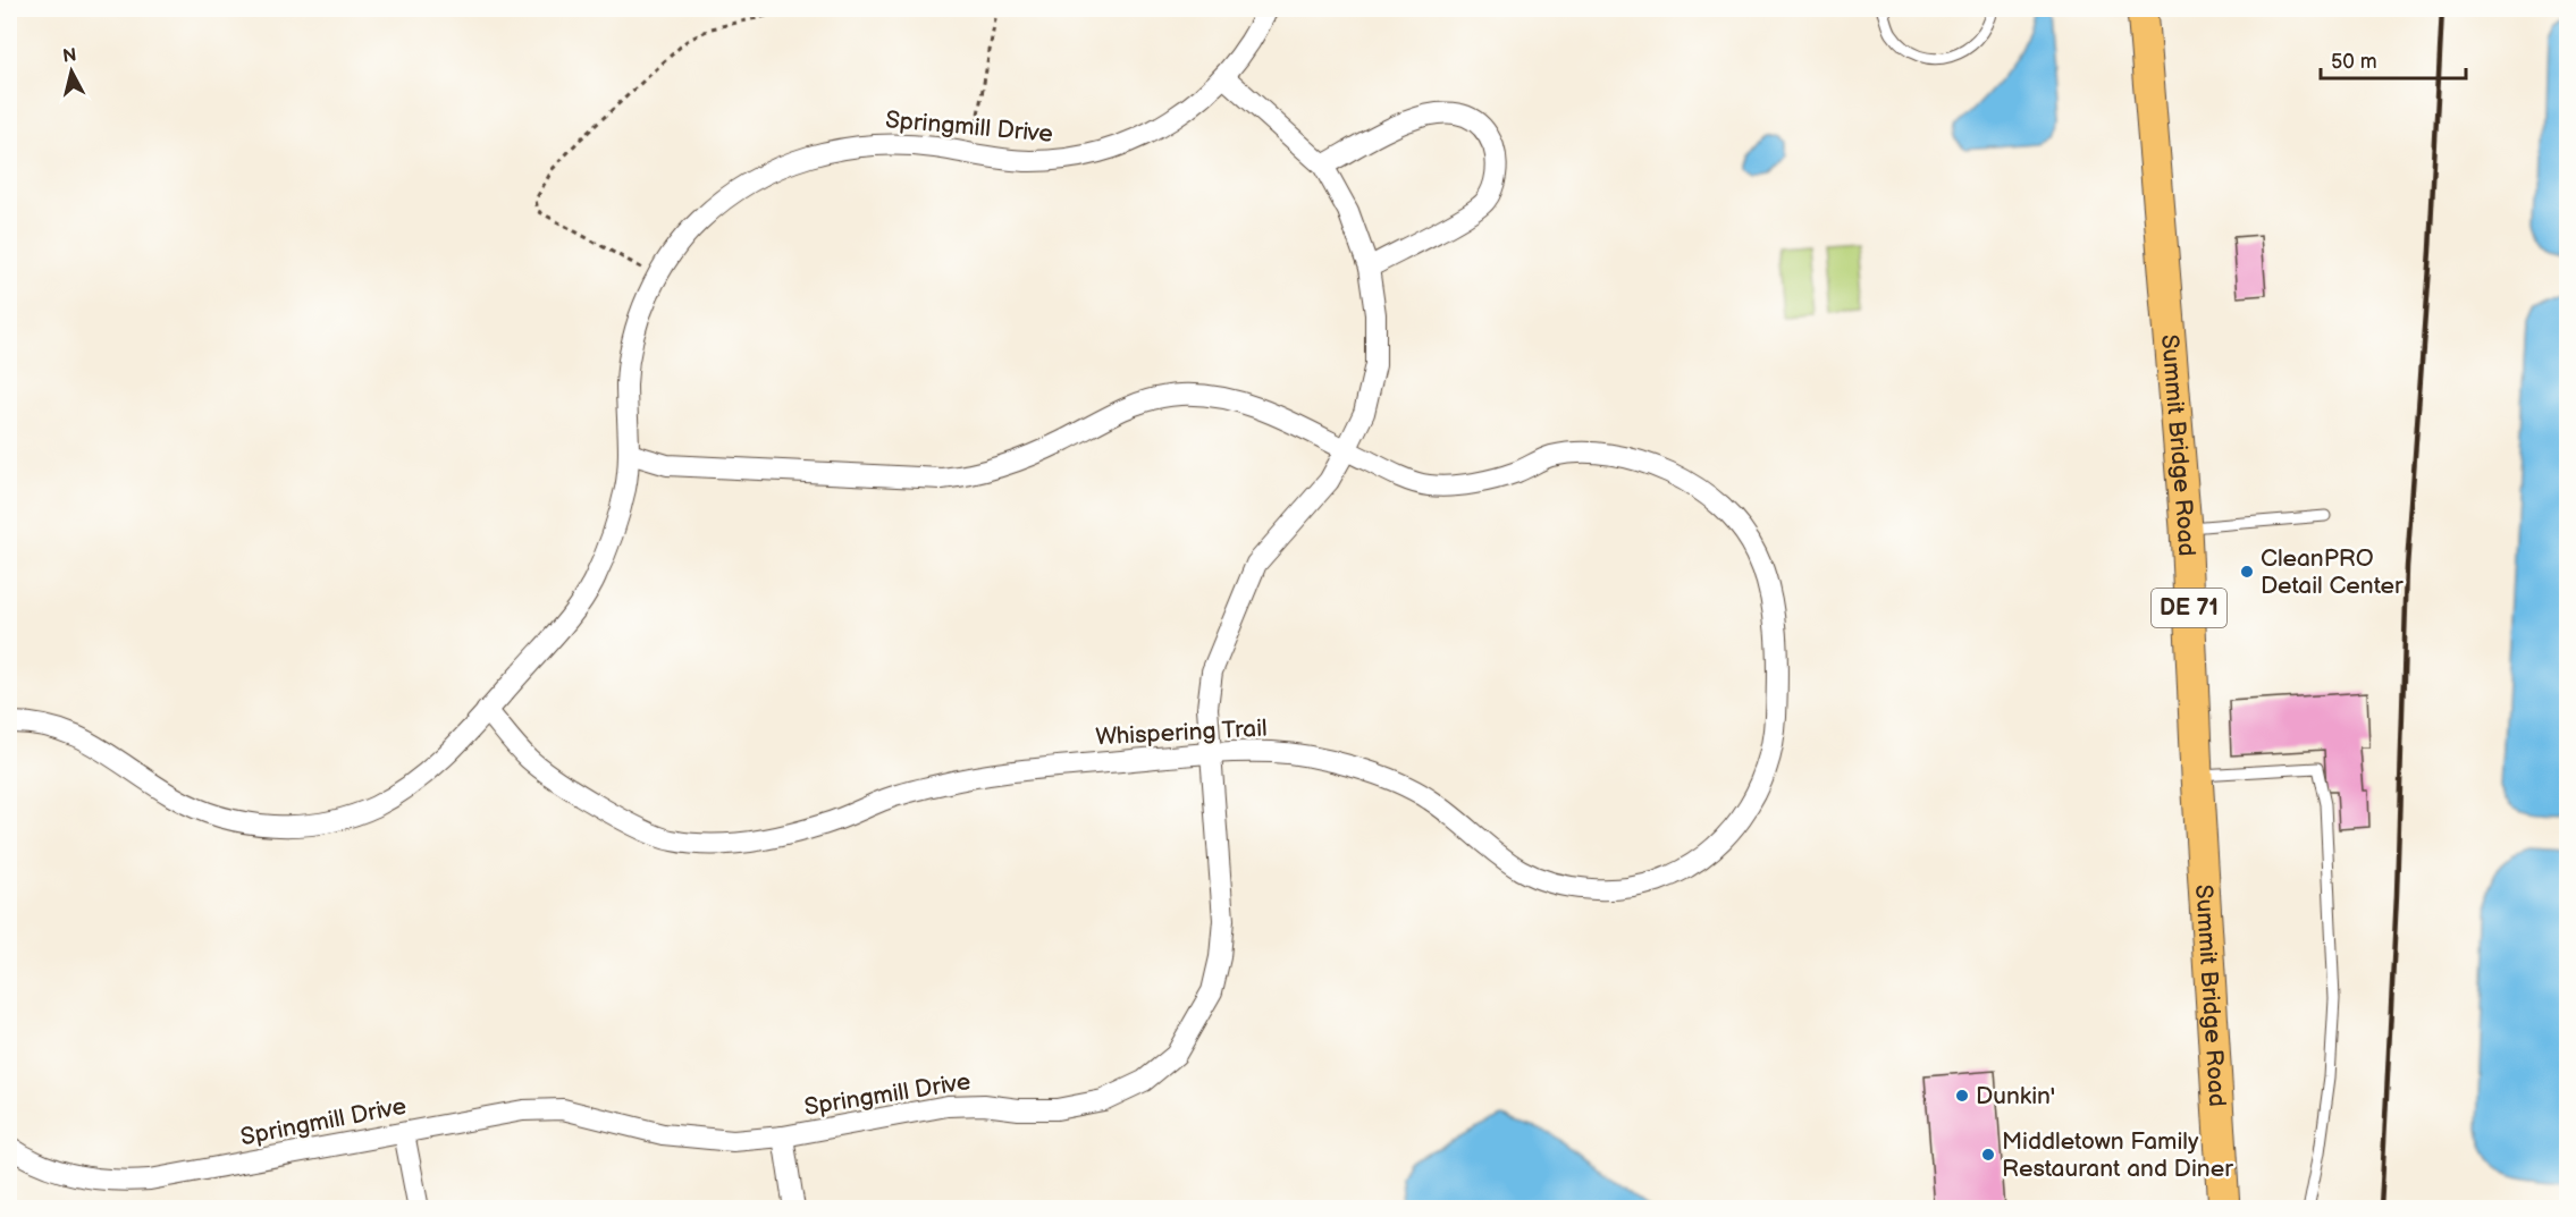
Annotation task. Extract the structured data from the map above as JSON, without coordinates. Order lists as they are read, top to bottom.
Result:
{
  "streets": {
    "main road": ["Summit Bridge Road", "DE 71"],
    "street": ["Springmill Drive", "Whispering Trail"]
  },
  "crossings": [
    ["Springmill Drive", "Whispering Trail"]
  ],
  "places": ["CleanPRO Detail Center", "Dunkin'", "Middletown Family Restaurant and Diner"],
  "scale_bar": "50 m",
  "north": "top"
}
